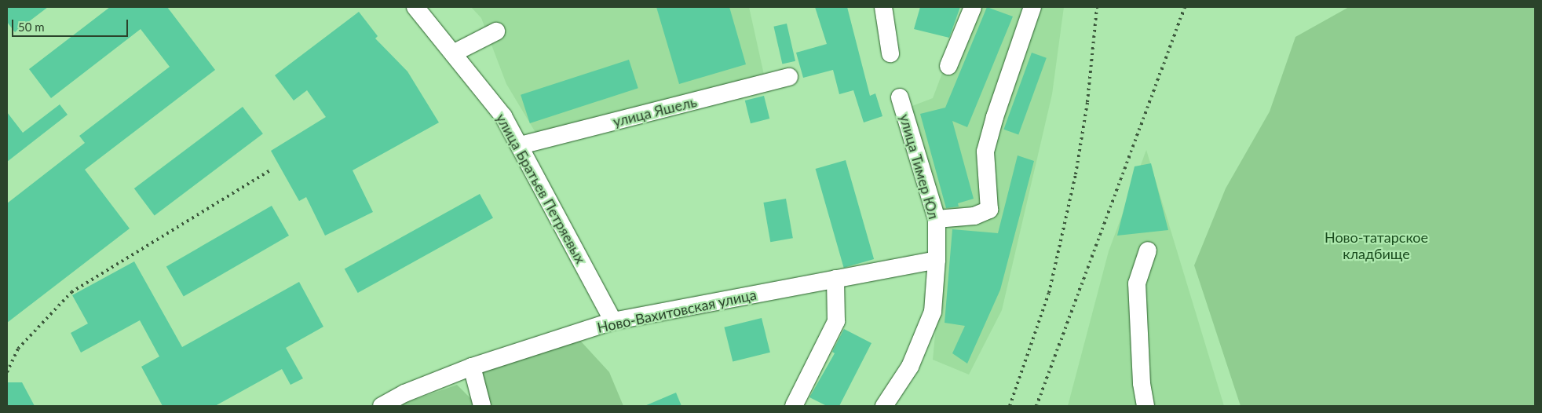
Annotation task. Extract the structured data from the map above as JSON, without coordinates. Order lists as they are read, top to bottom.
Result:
{
  "streets": {
    "street": [
      "улица Яшель",
      "улица Тимер Юл",
      "улица Братьев Петряевых",
      "Ново-Вахитовская улица"
    ]
  },
  "crossings": [
    ["улица Яшель", "улица Братьев Петряевых"],
    ["улица Тимер Юл", "Ново-Вахитовская улица"],
    ["улица Братьев Петряевых", "Ново-Вахитовская улица"]
  ],
  "parks": ["Ново-татарское кладбище"],
  "scale_bar": "50 m"
}
